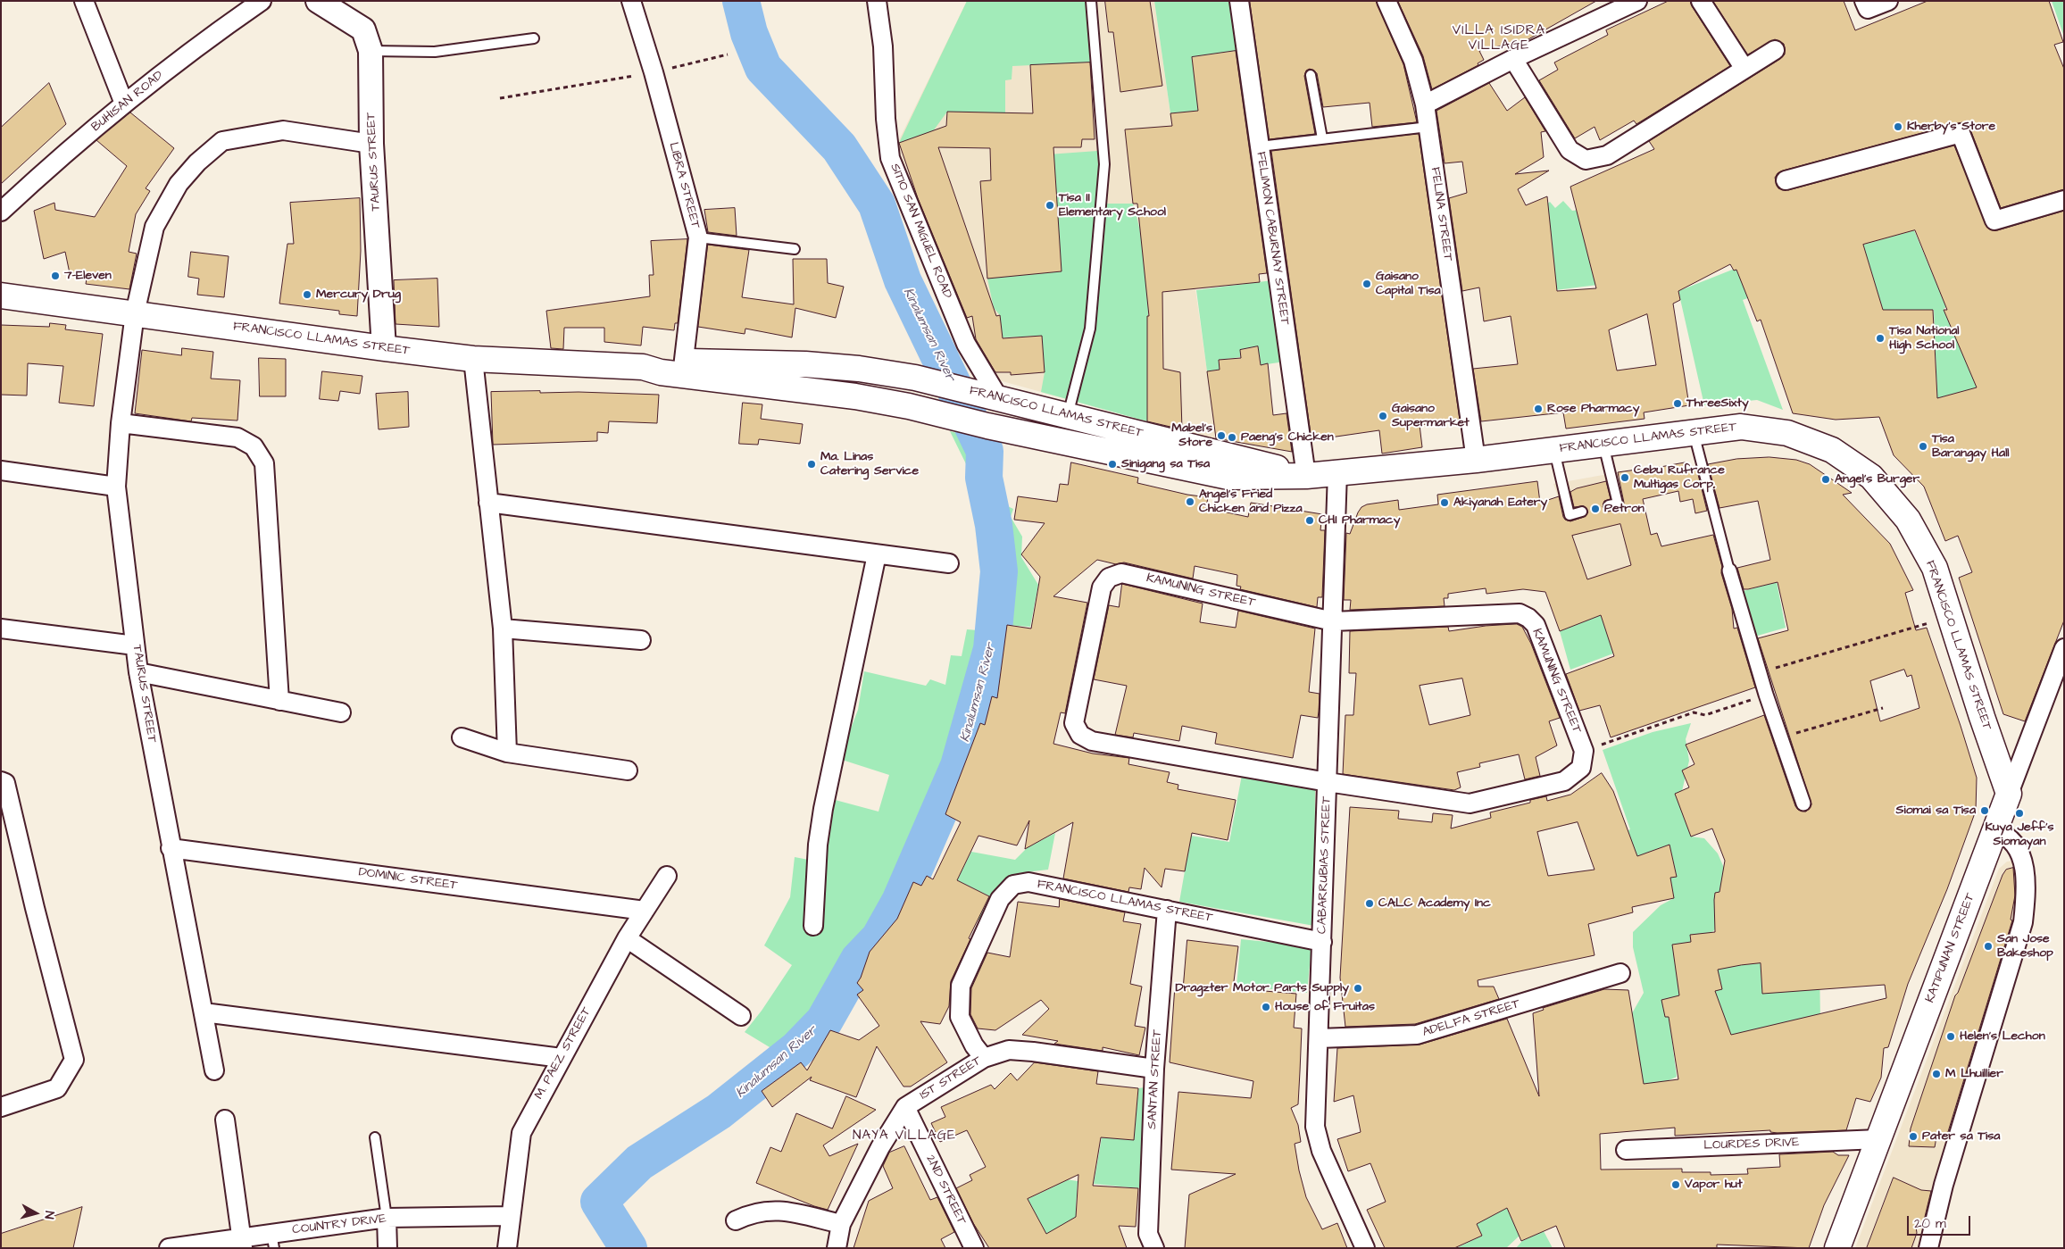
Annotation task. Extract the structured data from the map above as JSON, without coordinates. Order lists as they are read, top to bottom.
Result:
{
  "streets": {
    "main road": ["FRANCISCO LLAMAS STREET", "KATIPUNAN STREET"],
    "street": [
      "BUHISAN ROAD",
      "TAURUS STREET",
      "LIBRA STREET",
      "FELINA STREET",
      "SITIO SAN MIGUEL ROAD",
      "FELIMON CABURNAY STREET",
      "KAMUNING STREET",
      "CABARRUBIAS STREET",
      "DOMINIC STREET",
      "ADELFA STREET",
      "M. PAEZ STREET",
      "1ST STREET",
      "SANTAN STREET",
      "LOURDES DRIVE",
      "2ND STREET",
      "COUNTRY DRIVE"
    ]
  },
  "crossings": [
    ["TAURUS STREET", "FRANCISCO LLAMAS STREET"],
    ["TAURUS STREET", "DOMINIC STREET"],
    ["LIBRA STREET", "FRANCISCO LLAMAS STREET"],
    ["FELINA STREET", "FRANCISCO LLAMAS STREET"],
    ["SITIO SAN MIGUEL ROAD", "FRANCISCO LLAMAS STREET"],
    ["FELIMON CABURNAY STREET", "FRANCISCO LLAMAS STREET"],
    ["FRANCISCO LLAMAS STREET", "CABARRUBIAS STREET"],
    ["FRANCISCO LLAMAS STREET", "KATIPUNAN STREET"],
    ["FRANCISCO LLAMAS STREET", "1ST STREET"],
    ["FRANCISCO LLAMAS STREET", "SANTAN STREET"],
    ["KAMUNING STREET", "CABARRUBIAS STREET"],
    ["CABARRUBIAS STREET", "ADELFA STREET"],
    ["DOMINIC STREET", "M. PAEZ STREET"],
    ["KATIPUNAN STREET", "LOURDES DRIVE"],
    ["M. PAEZ STREET", "COUNTRY DRIVE"],
    ["1ST STREET", "SANTAN STREET"],
    ["1ST STREET", "2ND STREET"]
  ],
  "districts": ["VILLA ISIDRA VILLAGE", "NAYA VILLAGE"],
  "water": ["Kinalumsan River"],
  "places": [
    "Kherby's Store",
    "Tisa II Elementary School",
    "7-Eleven",
    "Gaisano Capital Tisa",
    "Mercury Drug",
    "Tisa National High School",
    "ThreeSixty",
    "Rose Pharmacy",
    "Gaisano Supermarket",
    "Mabel's Store",
    "Paeng's Chicken",
    "Tisa Barangay Hall",
    "Ma. Linas Catering Service",
    "Sinigang sa Tisa",
    "Cebu Rufrance Multigas Corp.",
    "Angel's Burger",
    "Angel's Fried Chicken and Pizza",
    "Akiyanah Eatery",
    "Petron",
    "CHI Pharmacy",
    "Siomai sa Tisa",
    "Kuya Jeff‘s Siomayan",
    "CALC Academy Inc",
    "San Jose Bakeshop",
    "Dragzter Motor Parts Supply",
    "House of Fruitas",
    "Helen's Lechon",
    "M Lhuillier",
    "Pater sa Tisa",
    "Vapor hut"
  ],
  "scale_bar": "20 m",
  "north": "right"
}
